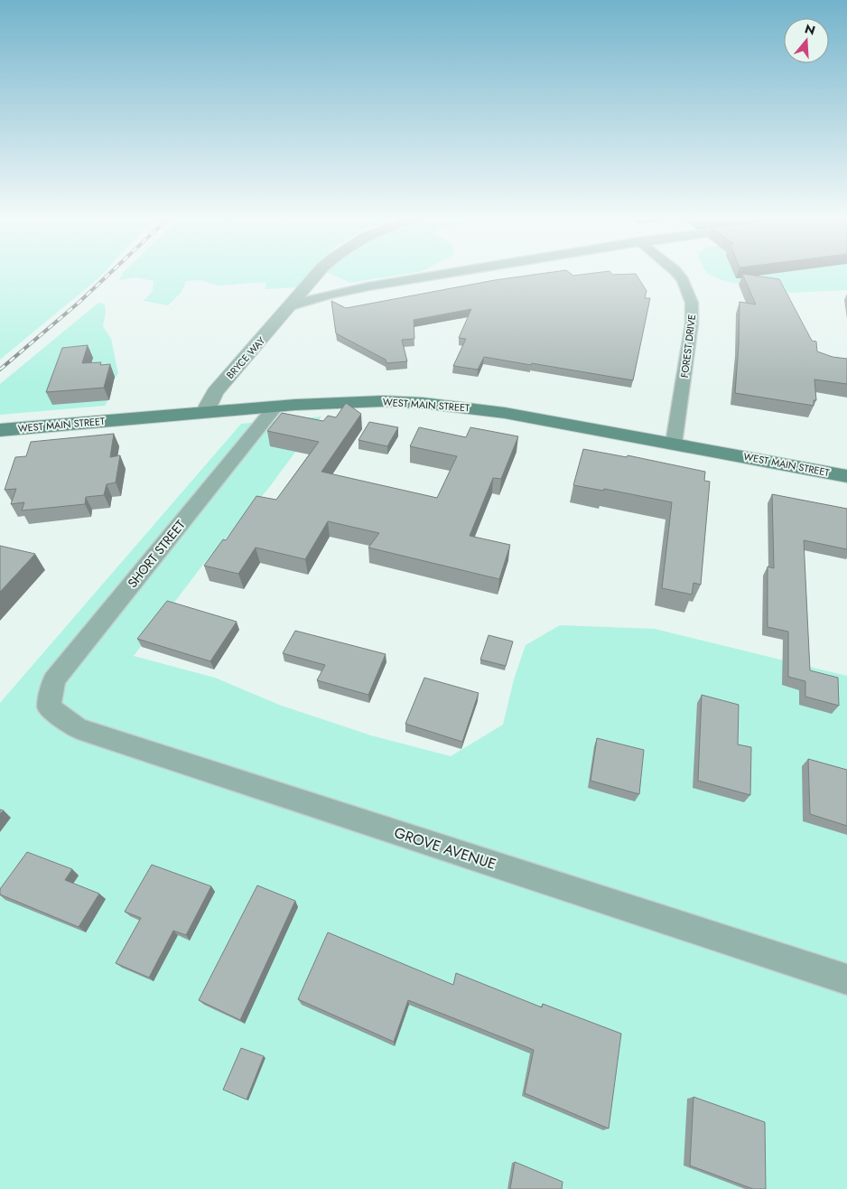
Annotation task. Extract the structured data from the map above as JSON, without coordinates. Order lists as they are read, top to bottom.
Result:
{
  "streets": {
    "main road": ["WEST MAIN STREET"],
    "street": [
      "FOREST DRIVE",
      "BRYCE WAY",
      "SHORT STREET",
      "GROVE AVENUE"
    ]
  },
  "crossings": [
    ["FOREST DRIVE", "WEST MAIN STREET"],
    ["BRYCE WAY", "WEST MAIN STREET"],
    ["WEST MAIN STREET", "SHORT STREET"],
    ["SHORT STREET", "GROVE AVENUE"]
  ],
  "north": "top"
}
